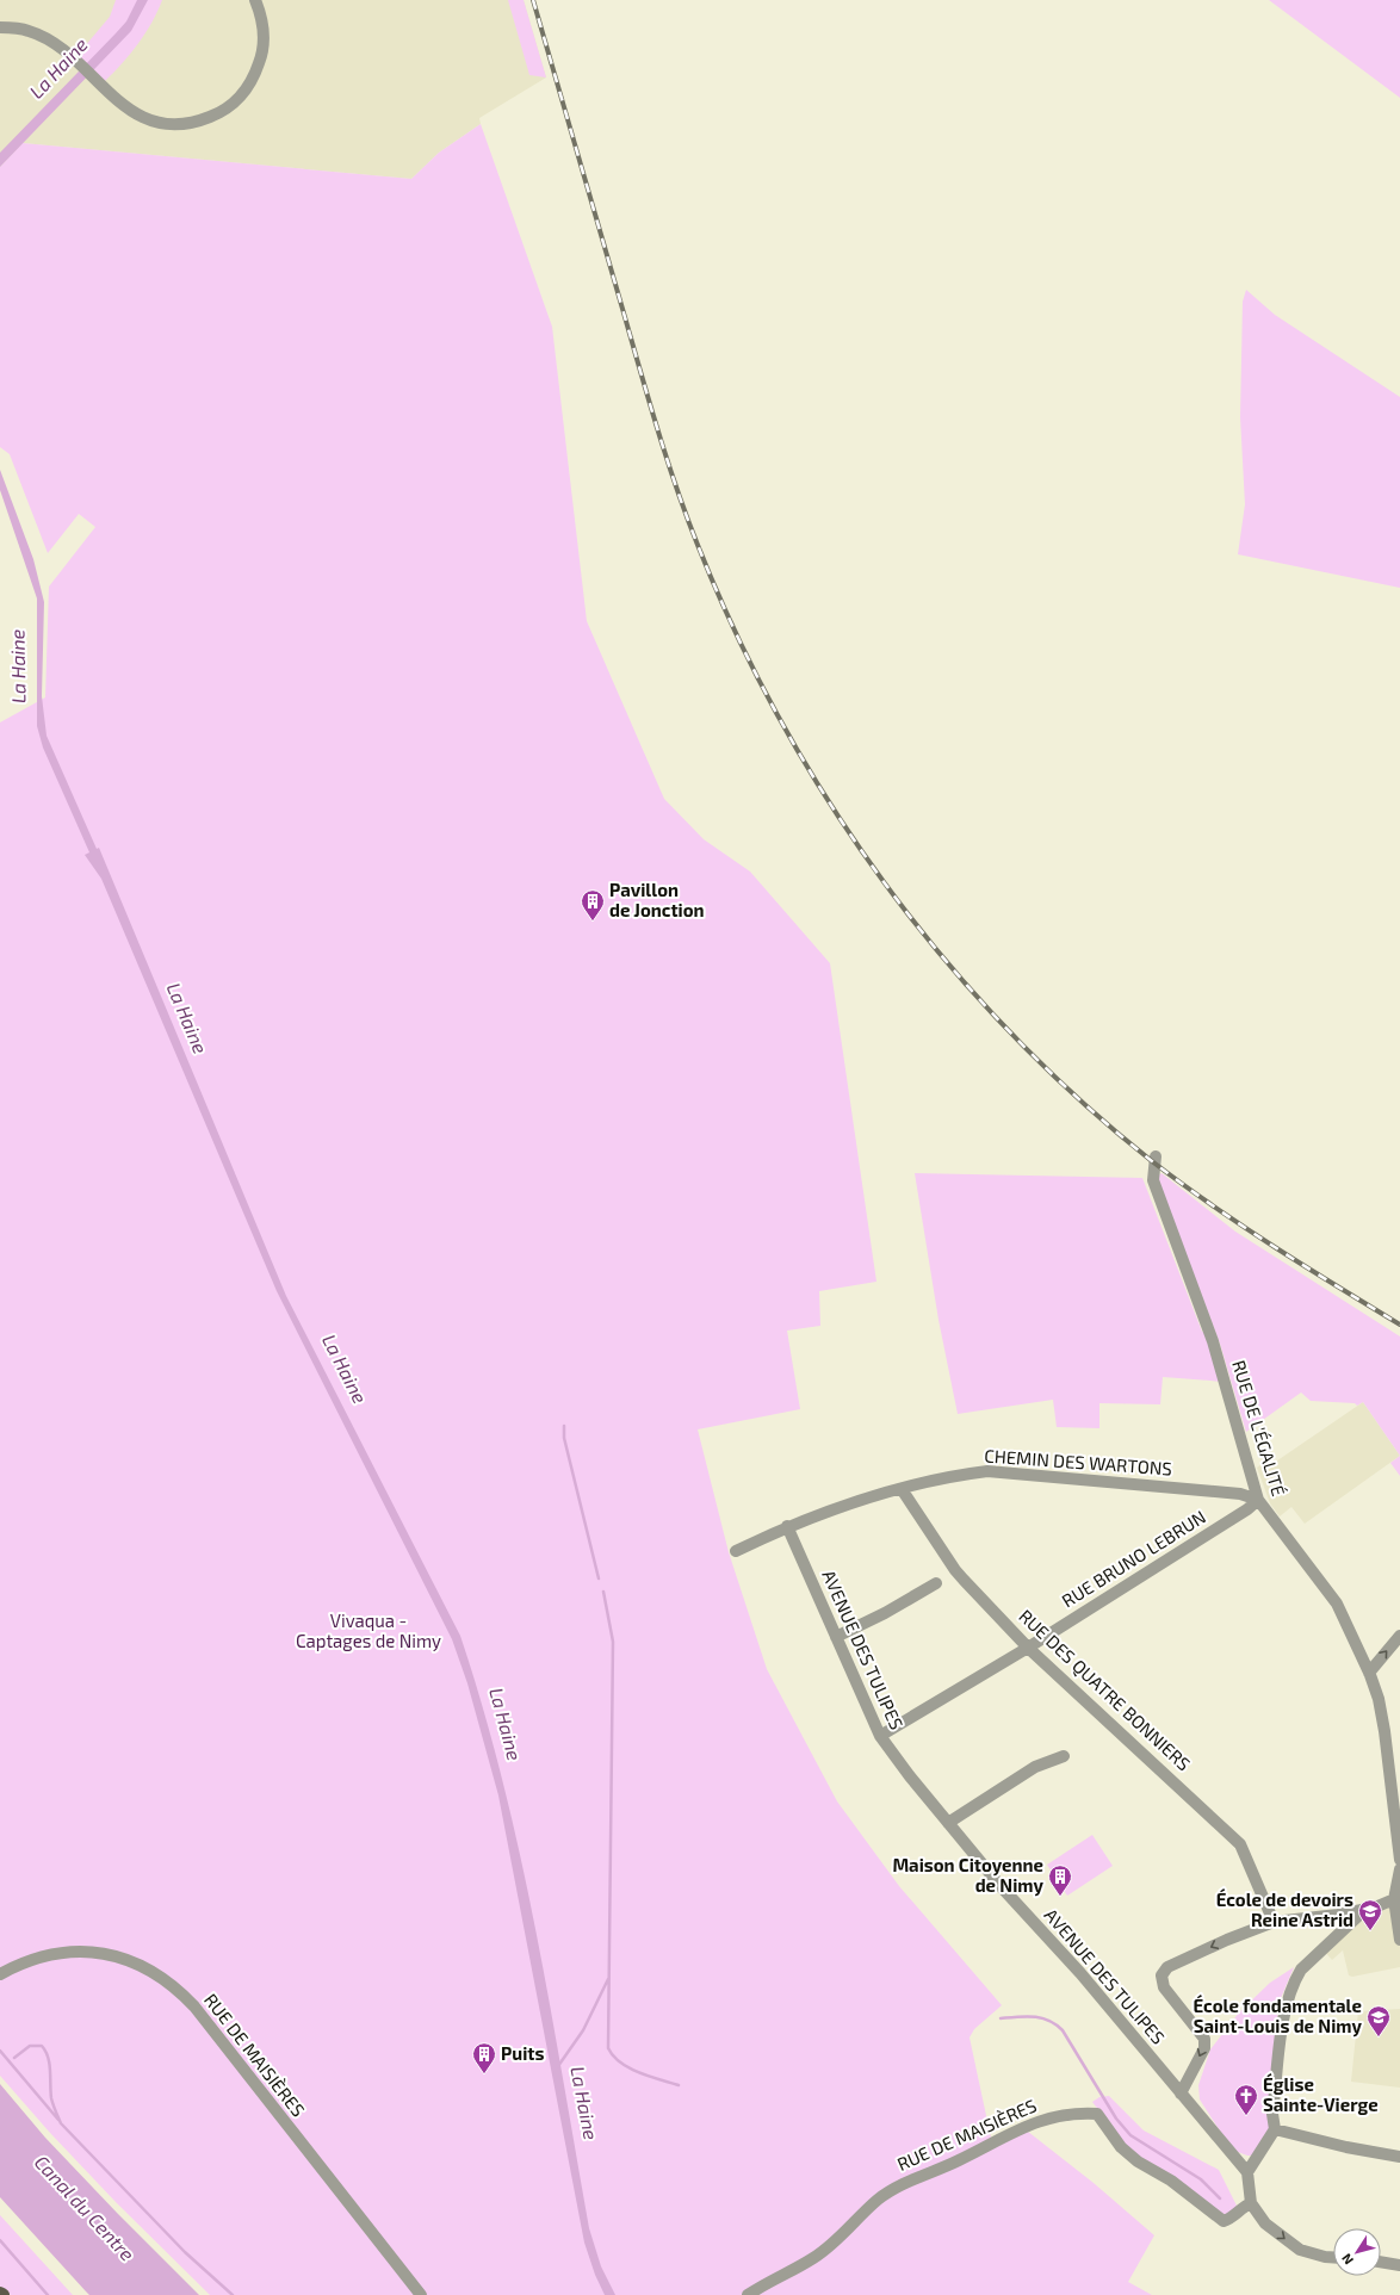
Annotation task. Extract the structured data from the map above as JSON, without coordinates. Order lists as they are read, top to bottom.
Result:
{
  "streets": {
    "street": [
      "RUE DE L'ÉGALITÉ",
      "CHEMIN DES WARTONS",
      "RUE BRUNO LEBRUN",
      "AVENUE DES TULIPES",
      "RUE DES QUATRE BONNIERS",
      "RUE DE MAISIÈRES"
    ]
  },
  "crossings": [
    ["RUE DE L'ÉGALITÉ", "CHEMIN DES WARTONS"],
    ["RUE DE L'ÉGALITÉ", "RUE BRUNO LEBRUN"],
    ["CHEMIN DES WARTONS", "RUE BRUNO LEBRUN"],
    ["CHEMIN DES WARTONS", "AVENUE DES TULIPES"],
    ["CHEMIN DES WARTONS", "RUE DES QUATRE BONNIERS"],
    ["RUE BRUNO LEBRUN", "AVENUE DES TULIPES"],
    ["RUE BRUNO LEBRUN", "RUE DES QUATRE BONNIERS"]
  ],
  "water": ["La Haine", "Canal du Centre"],
  "parks": ["Vivaqua - Captages de Nimy"],
  "places": {
    "building": ["Pavillon de Jonction", "Maison Citoyenne de Nimy", "Puits"],
    "school or university": ["École de devoirs Reine Astrid", "École fondamentale Saint-Louis de Nimy"],
    "church": ["Église Sainte-Vierge"]
  },
  "north": "bottom left"
}
